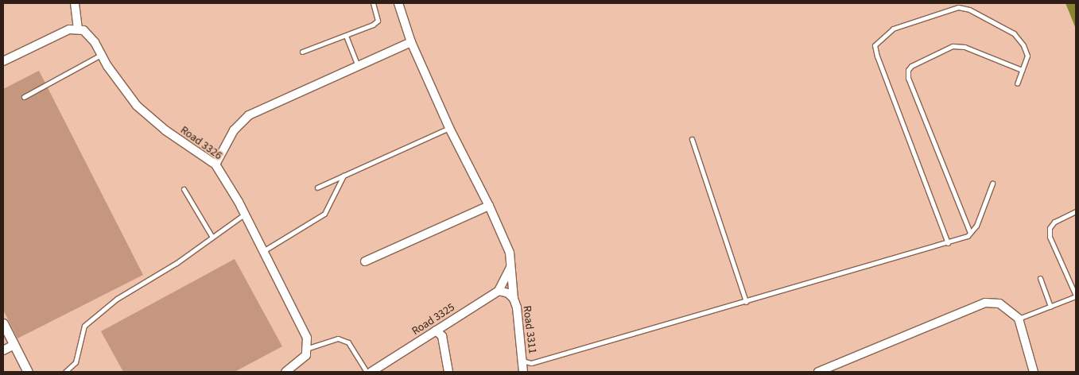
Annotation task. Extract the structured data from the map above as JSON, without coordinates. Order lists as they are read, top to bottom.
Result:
{
  "streets": {
    "street": ["Road 3326", "Road 3325", "Road 3311"]
  }
}
